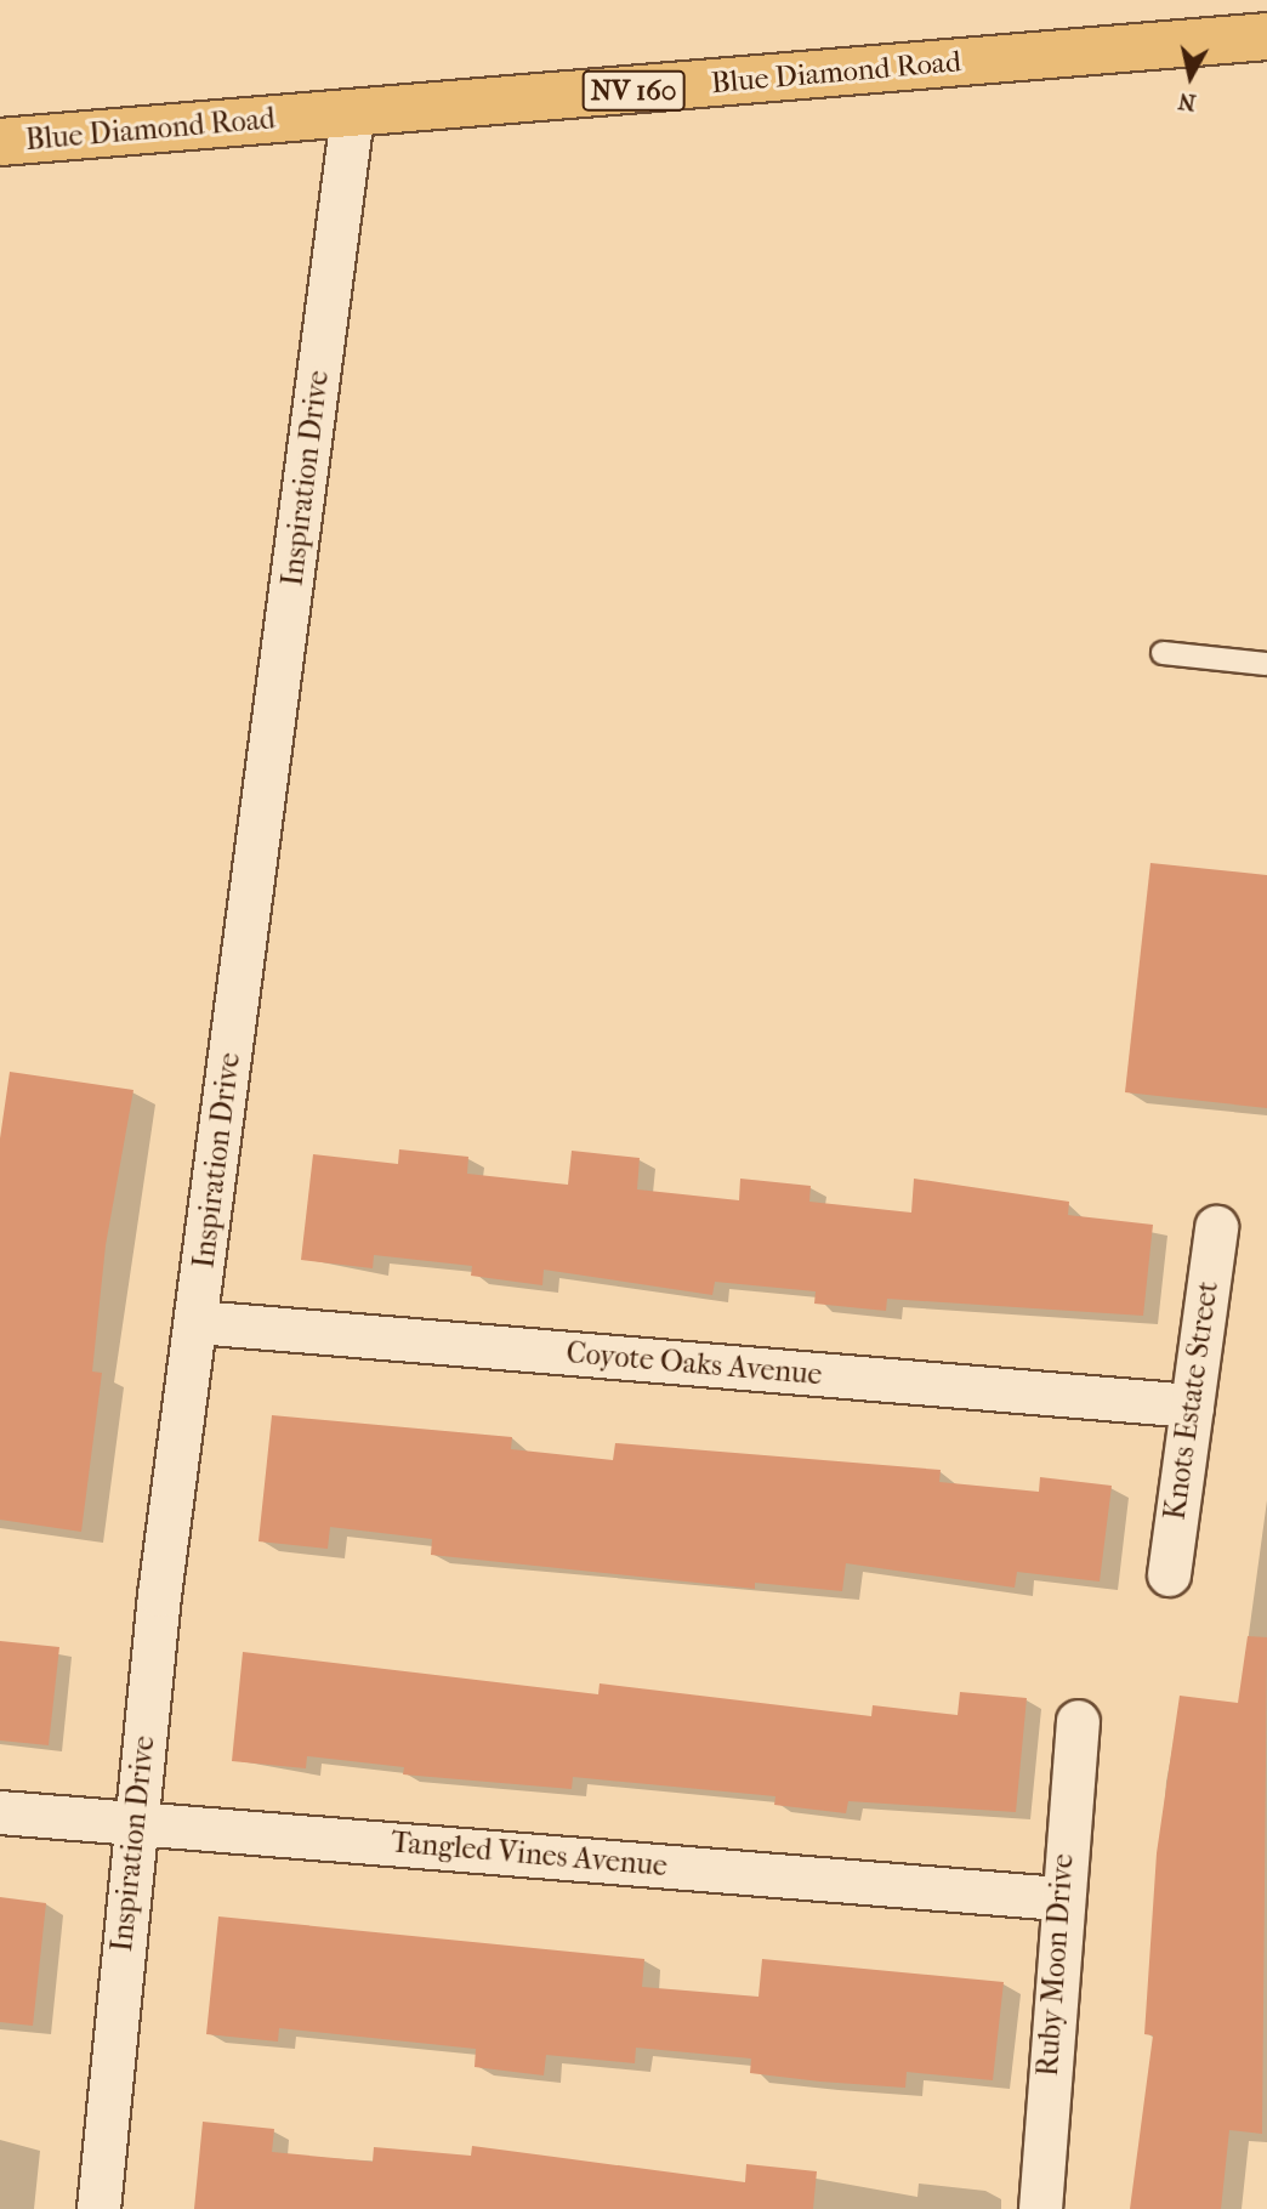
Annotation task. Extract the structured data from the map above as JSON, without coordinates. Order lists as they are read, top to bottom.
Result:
{
  "streets": {
    "highway": ["Blue Diamond Road", "NV 160"],
    "street": [
      "Inspiration Drive",
      "Coyote Oaks Avenue",
      "Knots Estate Street",
      "Tangled Vines Avenue",
      "Ruby Moon Drive"
    ]
  },
  "crossings": [
    ["Blue Diamond Road", "Inspiration Drive"],
    ["Inspiration Drive", "Coyote Oaks Avenue"],
    ["Inspiration Drive", "Tangled Vines Avenue"],
    ["Coyote Oaks Avenue", "Knots Estate Street"],
    ["Tangled Vines Avenue", "Ruby Moon Drive"]
  ],
  "north": "bottom"
}
